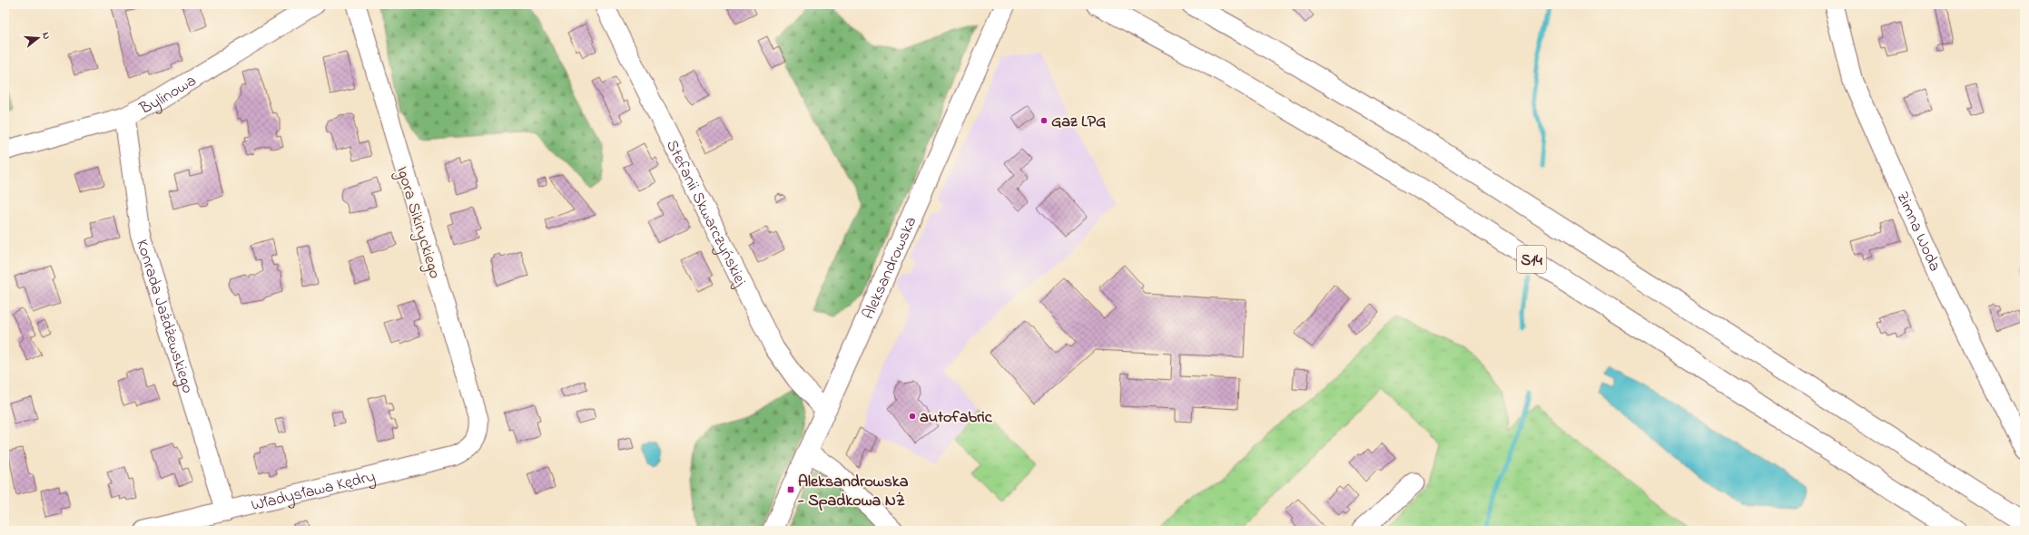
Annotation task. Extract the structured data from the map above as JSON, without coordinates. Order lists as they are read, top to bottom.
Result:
{
  "streets": {
    "main road": ["S14", "Aleksandrowska"],
    "street": [
      "Bylinowa",
      "Stefanii Skwarczyńskiej",
      "Igora Sikiryckiego",
      "Zimna Woda",
      "Konrada Jażdżewskiego",
      "Władysława Kędry"
    ]
  },
  "crossings": [
    ["Bylinowa", "Konrada Jażdżewskiego"],
    ["Stefanii Skwarczyńskiej", "Aleksandrowska"],
    ["Igora Sikiryckiego", "Władysława Kędry"],
    ["Konrada Jażdżewskiego", "Władysława Kędry"]
  ],
  "places": {
    "other": ["Gaz LPG", "autofabric"],
    "transit": ["Aleksandrowska - Spadkowa NŻ"]
  },
  "north": "right"
}
